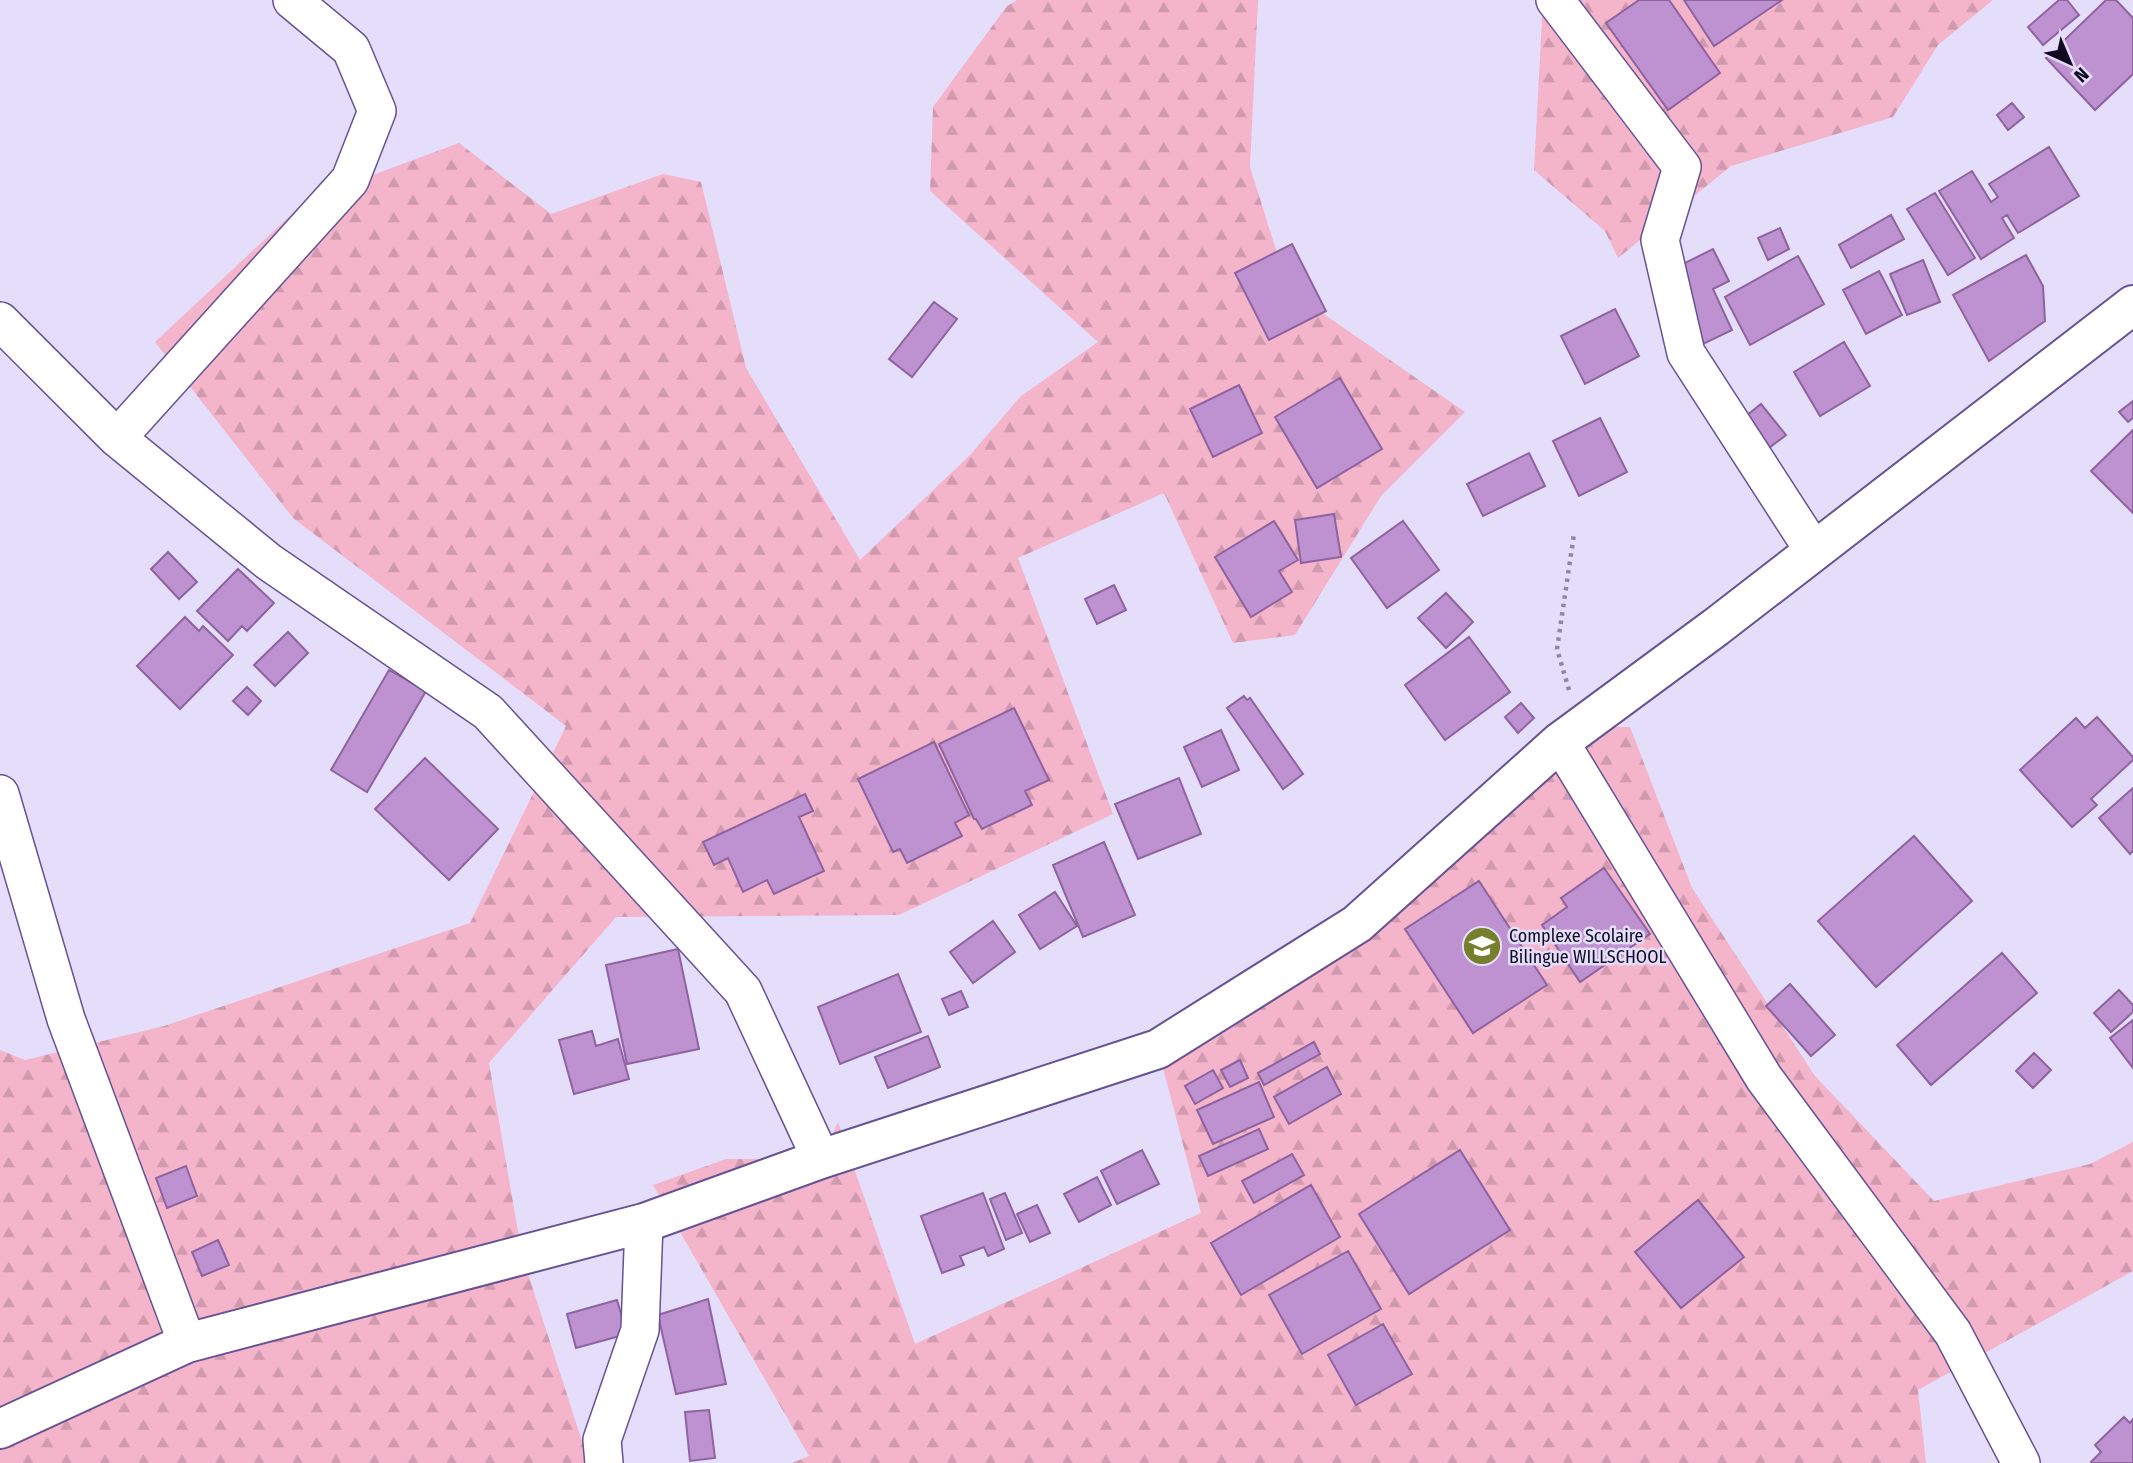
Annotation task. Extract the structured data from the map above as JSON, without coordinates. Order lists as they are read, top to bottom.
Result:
{
  "places": {
    "school or university": ["Complexe Scolaire Bilingue WILLSCHOOL"]
  },
  "north": "bottom right"
}
